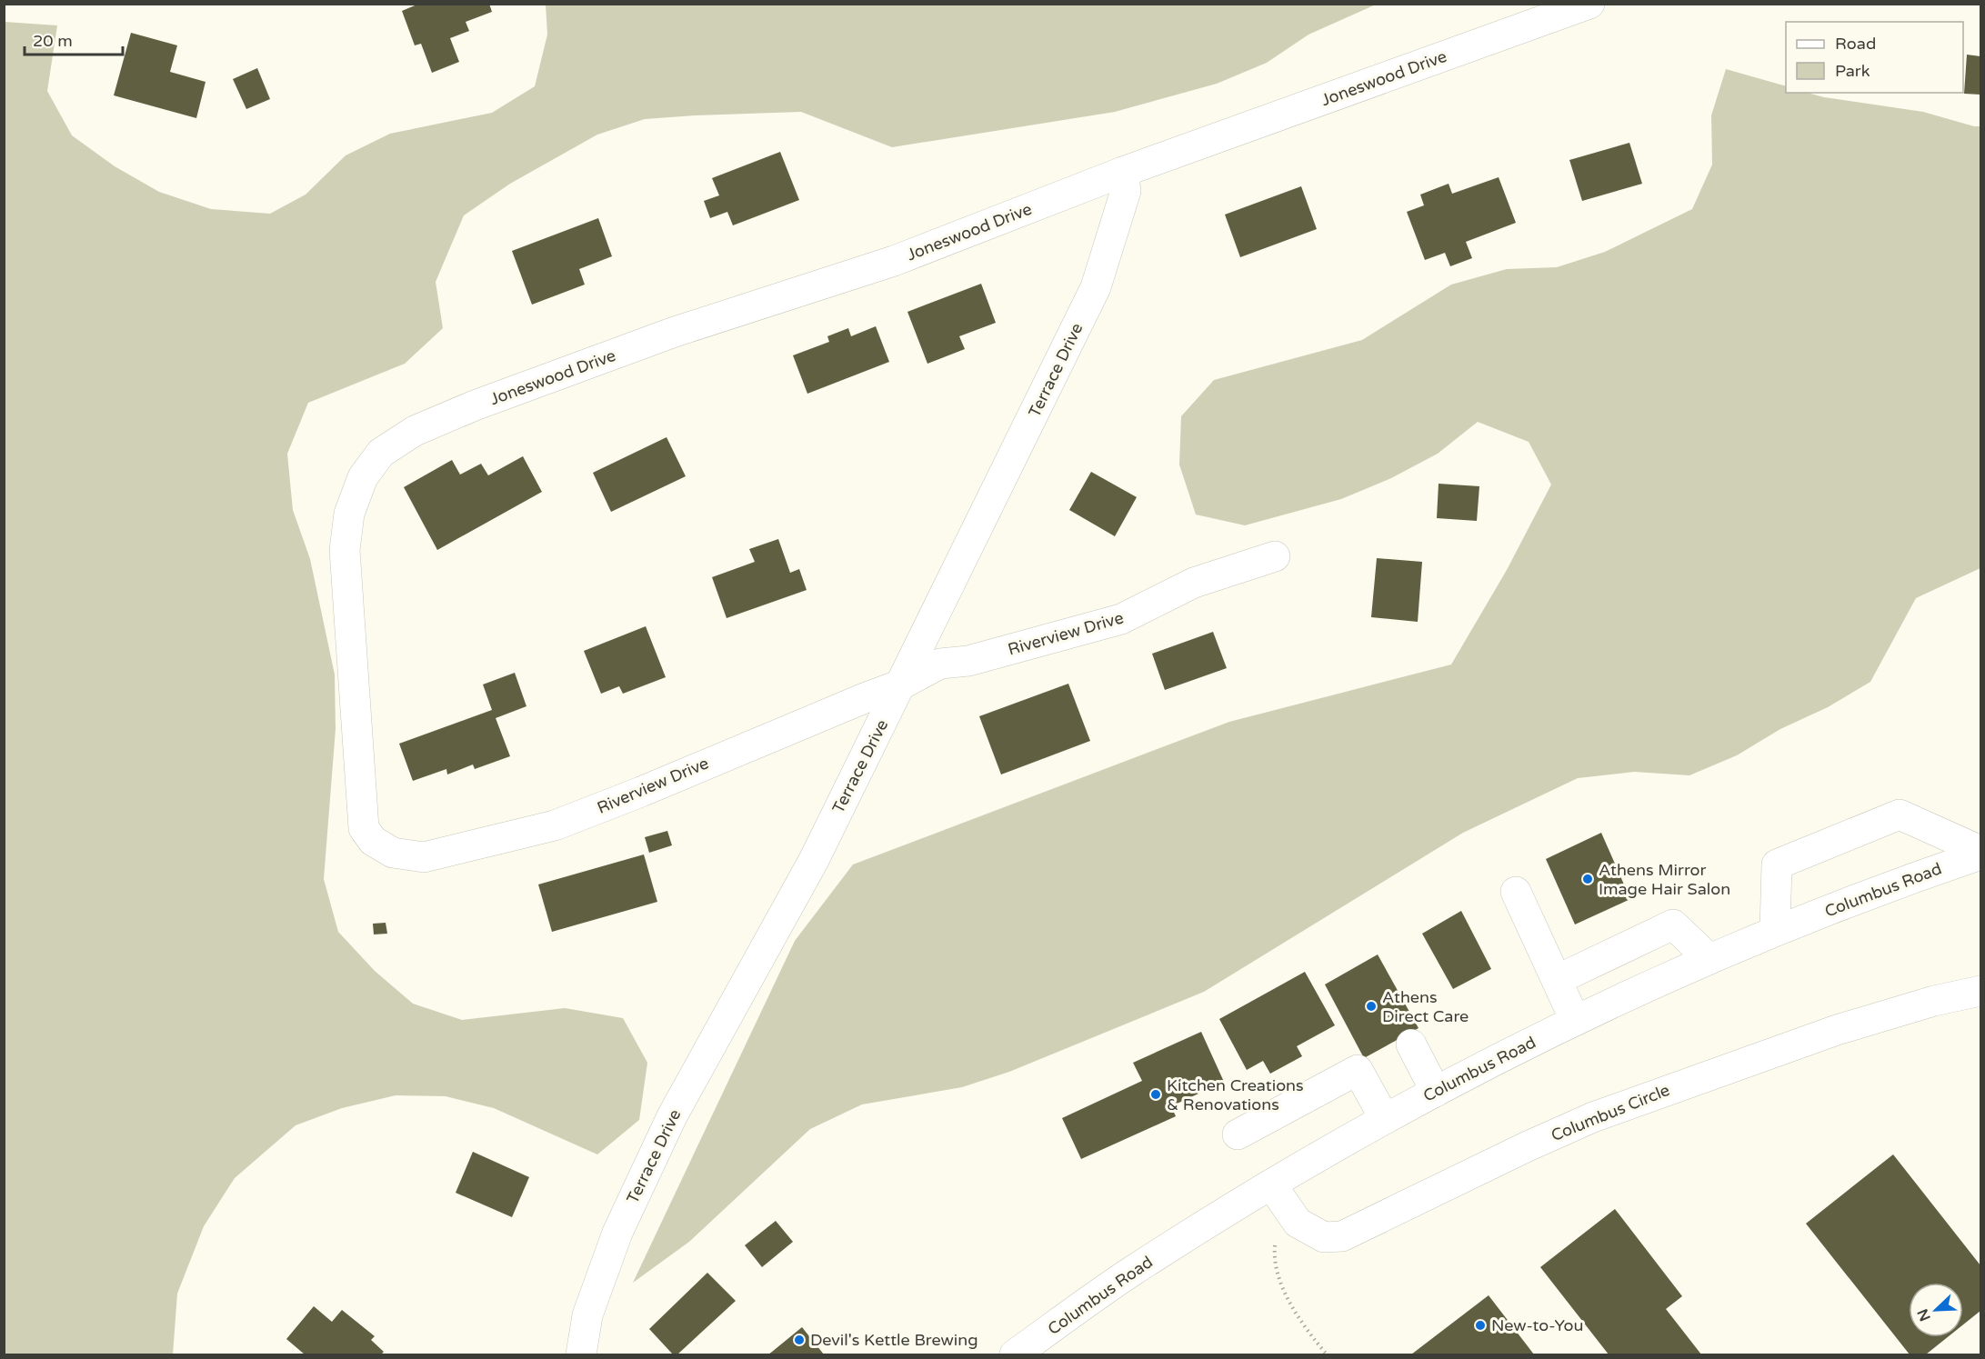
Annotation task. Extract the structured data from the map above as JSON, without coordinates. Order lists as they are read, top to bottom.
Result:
{
  "streets": {
    "street": [
      "Joneswood Drive",
      "Terrace Drive",
      "Riverview Drive",
      "Columbus Road",
      "Columbus Circle"
    ]
  },
  "crossings": [
    ["Joneswood Drive", "Terrace Drive"],
    ["Joneswood Drive", "Riverview Drive"],
    ["Terrace Drive", "Riverview Drive"],
    ["Columbus Road", "Columbus Circle"]
  ],
  "places": [
    "Athens Mirror Image Hair Salon",
    "Athens Direct Care",
    "Kitchen Creations & Renovations",
    "New-to-You",
    "Devil's Kettle Brewing"
  ],
  "legend": ["Road", "Park"],
  "scale_bar": "20 m",
  "north": "bottom left"
}
